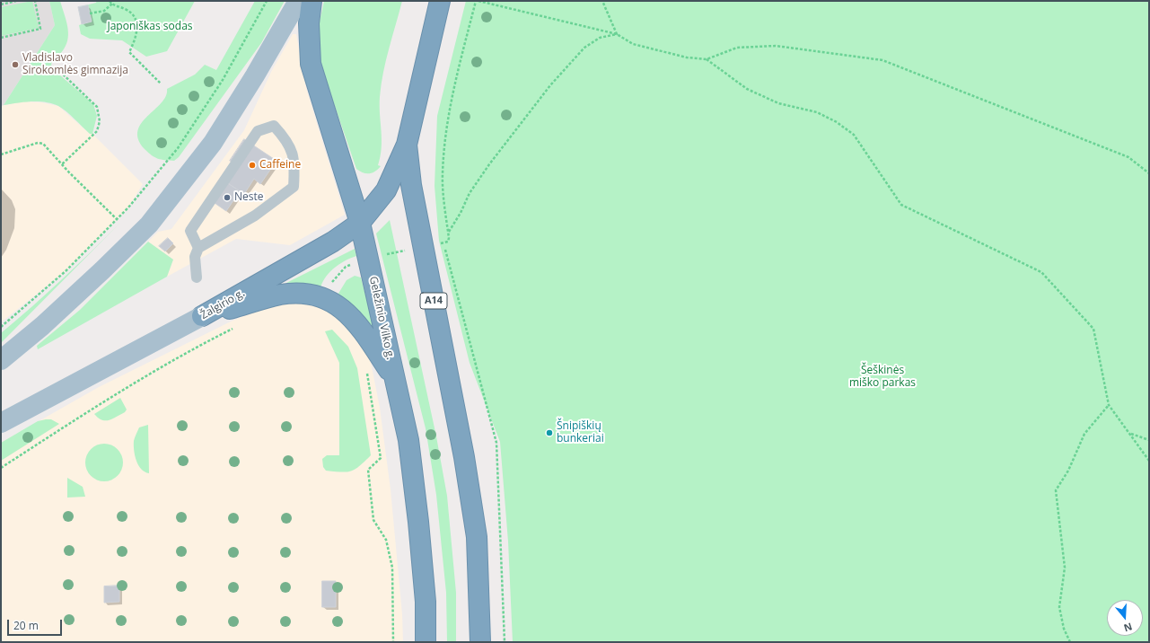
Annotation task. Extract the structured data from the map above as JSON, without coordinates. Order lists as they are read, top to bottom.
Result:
{
  "streets": {
    "highway": ["A14", "Žalgirio g.", "Geležinio Vilko g."]
  },
  "crossings": [
    ["A14", "Žalgirio g."],
    ["Žalgirio g.", "Geležinio Vilko g."]
  ],
  "parks": ["Japoniškas sodas", "Šeškinės miško parkas"],
  "places": [
    "Vladislavo Sirokomlės gimnazija",
    "Caffeine",
    "Neste",
    "Šnipiškių bunkeriai"
  ],
  "scale_bar": "20 m",
  "north": "bottom"
}
